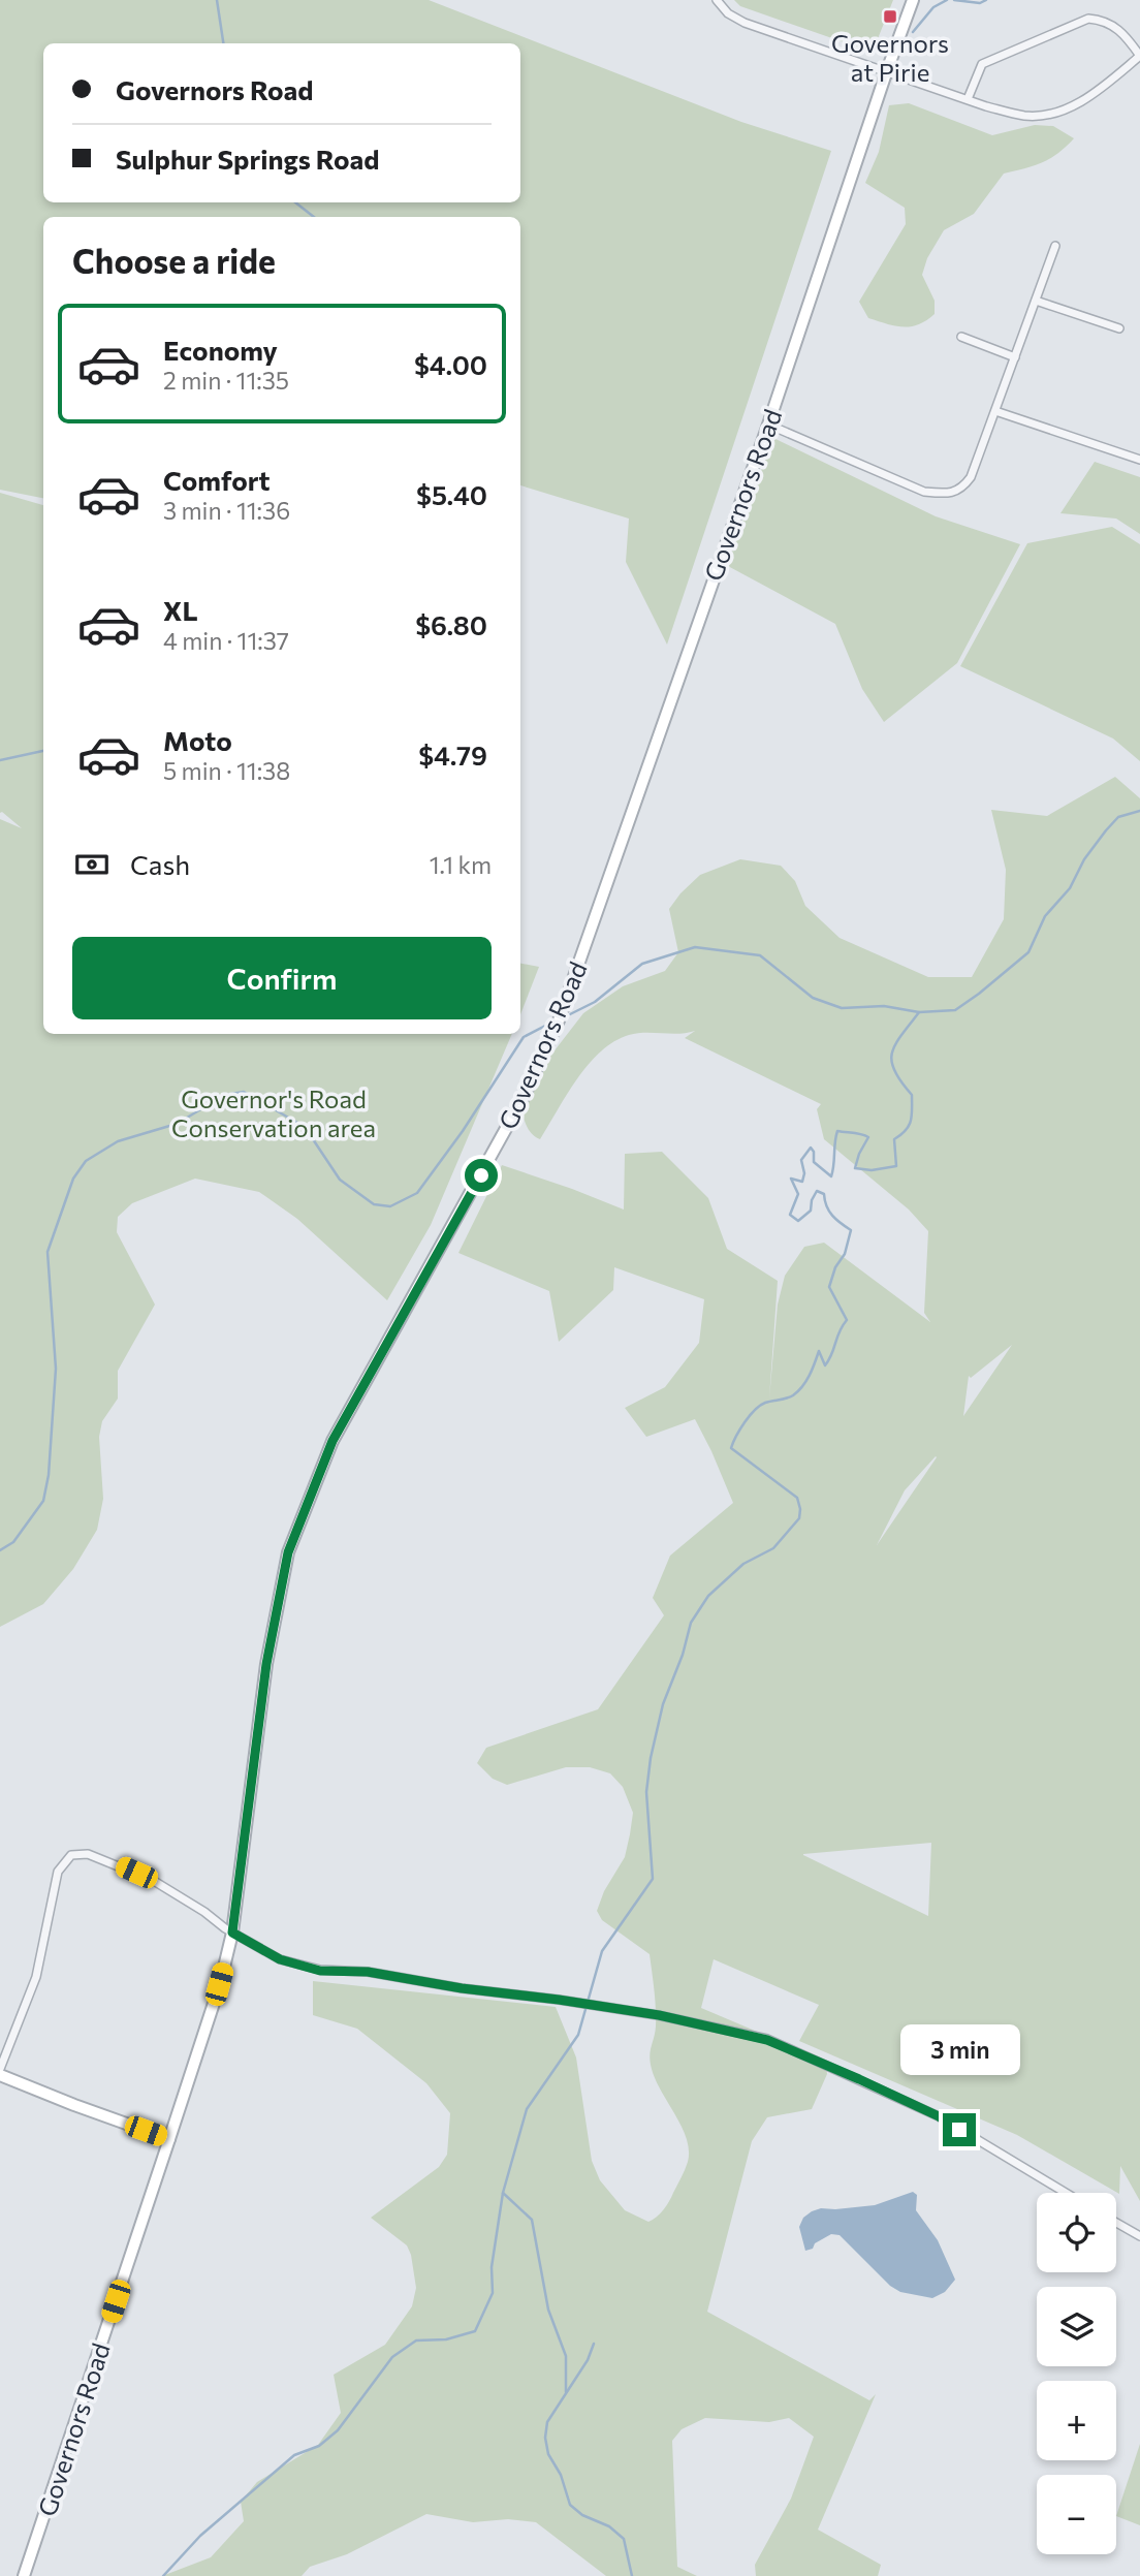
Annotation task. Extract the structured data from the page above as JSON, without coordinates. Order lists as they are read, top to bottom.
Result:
{
  "streets": {
    "main road": ["Governors Road"]
  },
  "parks": ["Governor's Road Conservation area"],
  "places": {
    "transit": ["Governors at Pirie"]
  },
  "page": {
    "banner": ["Governors Road", "Sulphur Springs Road"],
    "heading": "Choose a ride",
    "list": [
      {
        "name": "Economy",
        "note": "2 min · 11:35",
        "value": "$4.00"
      },
      {
        "name": "Comfort",
        "note": "3 min · 11:36",
        "value": "$5.40"
      },
      {
        "name": "XL",
        "note": "4 min · 11:37",
        "value": "$6.80"
      },
      {
        "name": "Moto",
        "note": "5 min · 11:38",
        "value": "$4.79"
      }
    ],
    "pay": ["Cash", "1.1 km"],
    "buttons": "Confirm",
    "bubble": "3 min",
    "map_buttons": ["+", "−"]
  }
}
